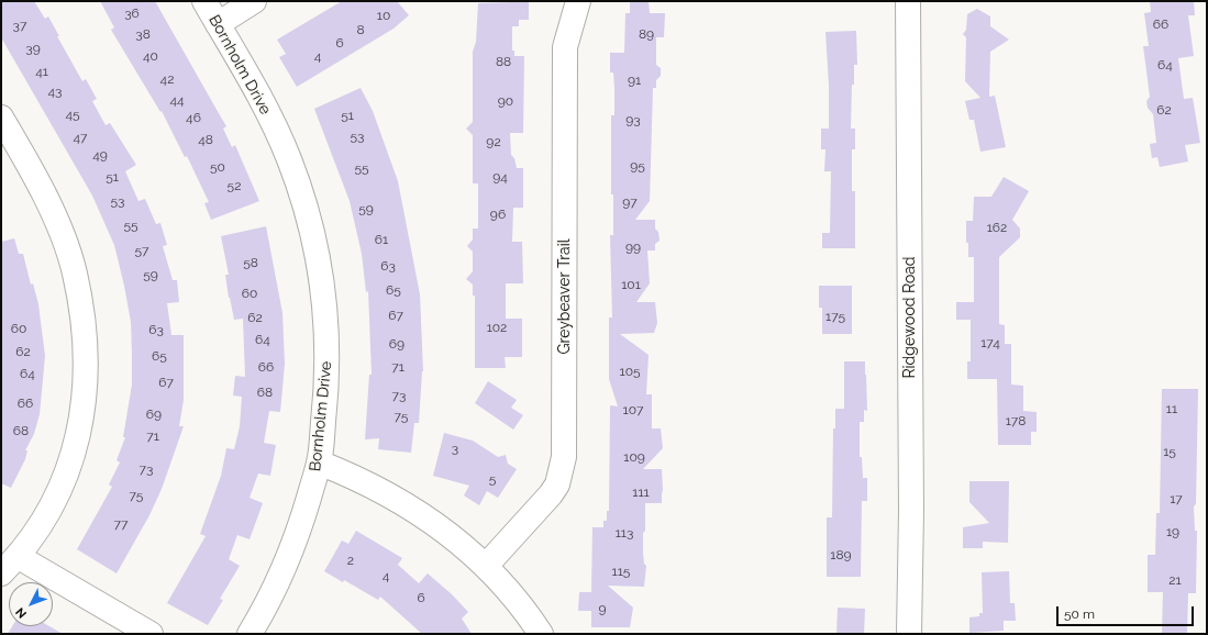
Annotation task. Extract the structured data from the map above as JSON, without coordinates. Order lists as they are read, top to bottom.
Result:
{
  "streets": {
    "street": ["Bornholm Drive", "Greybeaver Trail", "Ridgewood Road"]
  },
  "house_numbers": [
    "36",
    "10",
    "66",
    "37",
    "8",
    "38",
    "89",
    "6",
    "39",
    "40",
    "4",
    "88",
    "64",
    "41",
    "42",
    "91",
    "43",
    "44",
    "90",
    "62",
    "45",
    "51",
    "46",
    "93",
    "53",
    "47",
    "48",
    "92",
    "49",
    "95",
    "50",
    "55",
    "51",
    "94",
    "52",
    "53",
    "97",
    "59",
    "96",
    "55",
    "162",
    "61",
    "99",
    "57",
    "58",
    "63",
    "59",
    "101",
    "65",
    "60",
    "67",
    "175",
    "62",
    "102",
    "60",
    "63",
    "64",
    "174",
    "69",
    "62",
    "65",
    "66",
    "71",
    "105",
    "64",
    "67",
    "68",
    "73",
    "66",
    "11",
    "107",
    "69",
    "75",
    "178",
    "68",
    "71",
    "3",
    "15",
    "109",
    "73",
    "5",
    "111",
    "75",
    "17",
    "77",
    "19",
    "113",
    "189",
    "2",
    "115",
    "4",
    "21",
    "6",
    "9"
  ],
  "scale_bar": "50 m",
  "north": "bottom left"
}
